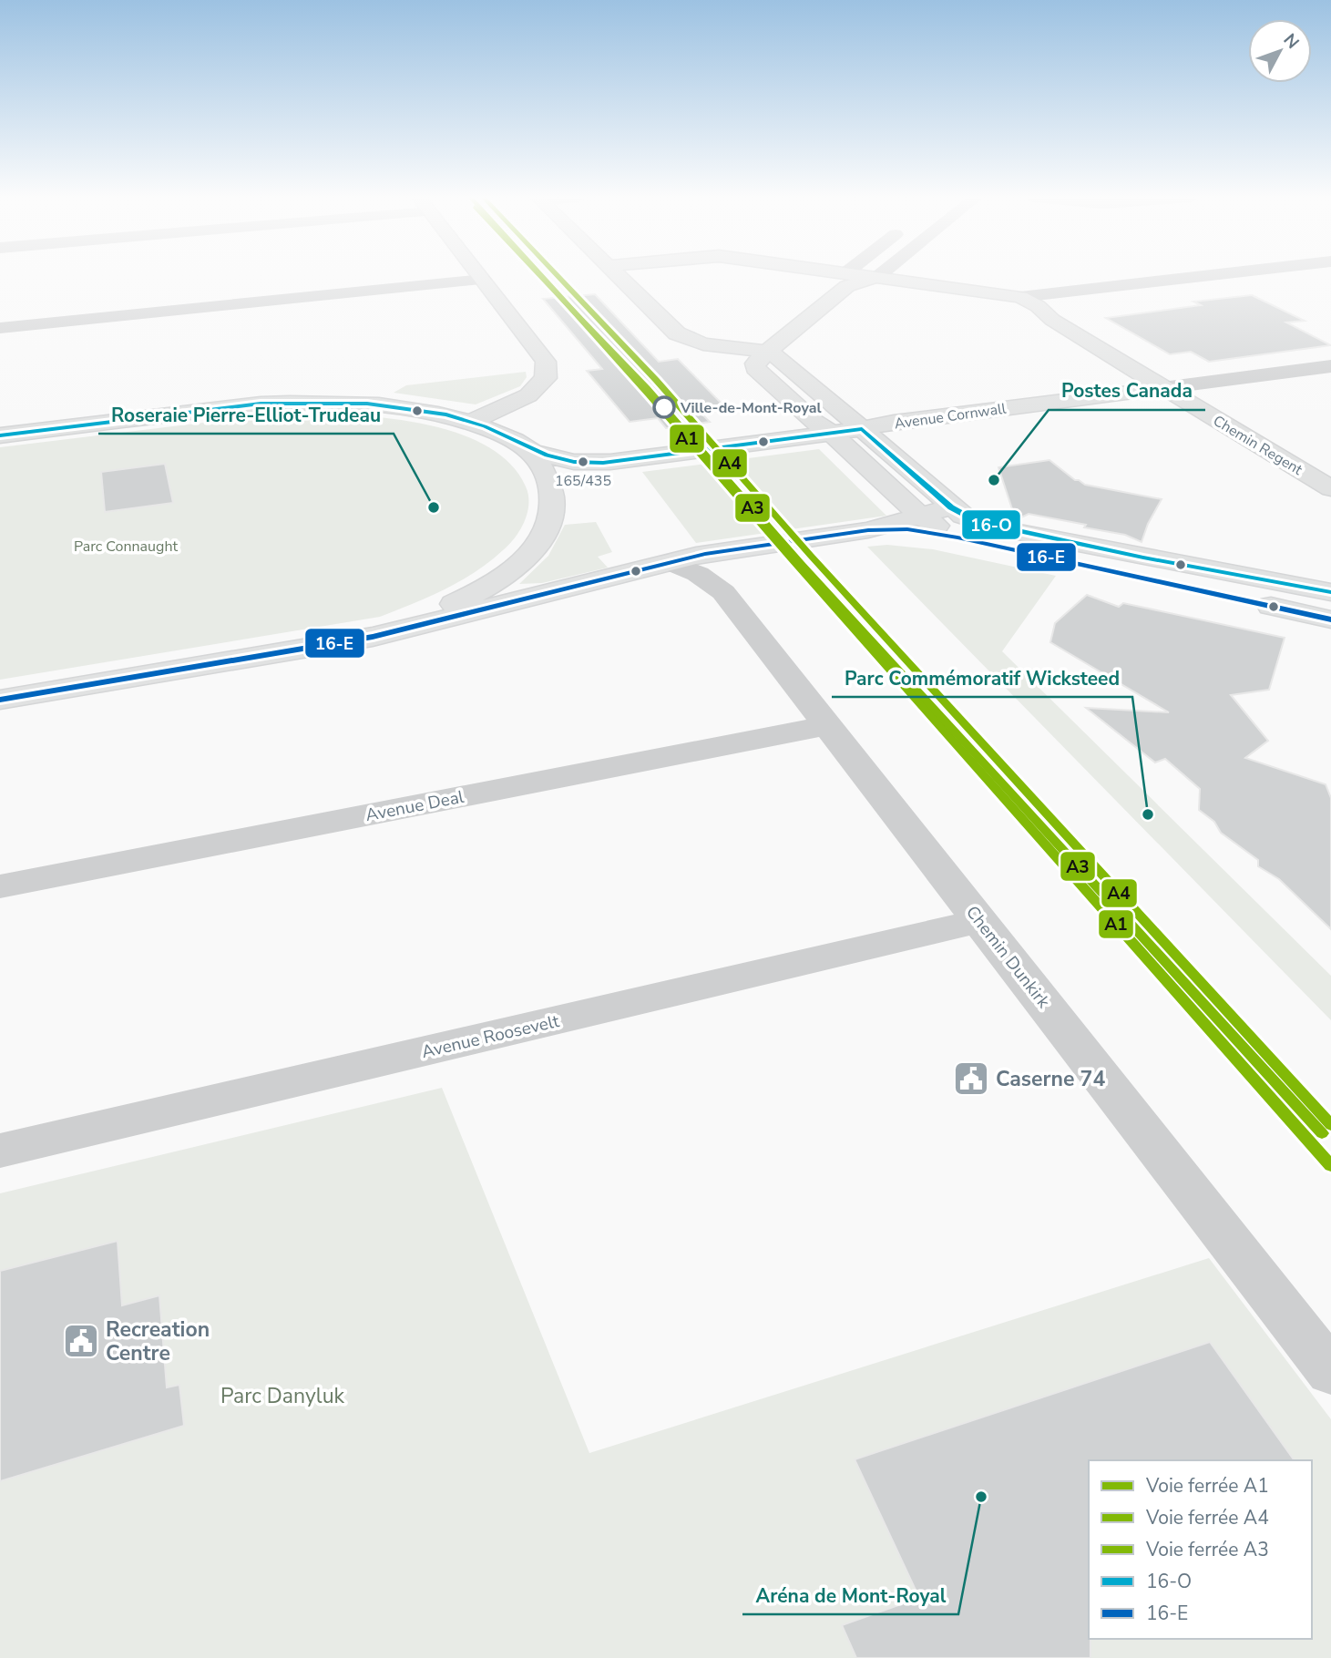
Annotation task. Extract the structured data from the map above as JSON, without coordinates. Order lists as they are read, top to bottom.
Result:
{
  "streets": {
    "street": [
      "Avenue Cornwall",
      "Chemin Regent",
      "Avenue Deal",
      "Chemin Dunkirk",
      "Avenue Roosevelt"
    ]
  },
  "crossings": [
    ["Avenue Cornwall", "Chemin Regent"],
    ["Avenue Deal", "Chemin Dunkirk"],
    ["Chemin Dunkirk", "Avenue Roosevelt"]
  ],
  "parks": ["Parc Connaught", "Parc Danyluk"],
  "places": {
    "other": [
      "Ville-de-Mont-Royal",
      "165/435",
      "Postes Canada",
      "Roseraie Pierre-Elliot-Trudeau",
      "Parc Commémoratif Wicksteed",
      "Aréna de Mont-Royal"
    ],
    "public building": ["Caserne 74", "Recreation Centre"]
  },
  "lines": [
    "rail line A1",
    "rail line A4",
    "rail line A3",
    "transit line 16-O",
    "transit line 16-E"
  ],
  "legend": [
    "Voie ferrée A1",
    "Voie ferrée A4",
    "Voie ferrée A3",
    "16-O",
    "16-E"
  ],
  "north": "top right"
}
